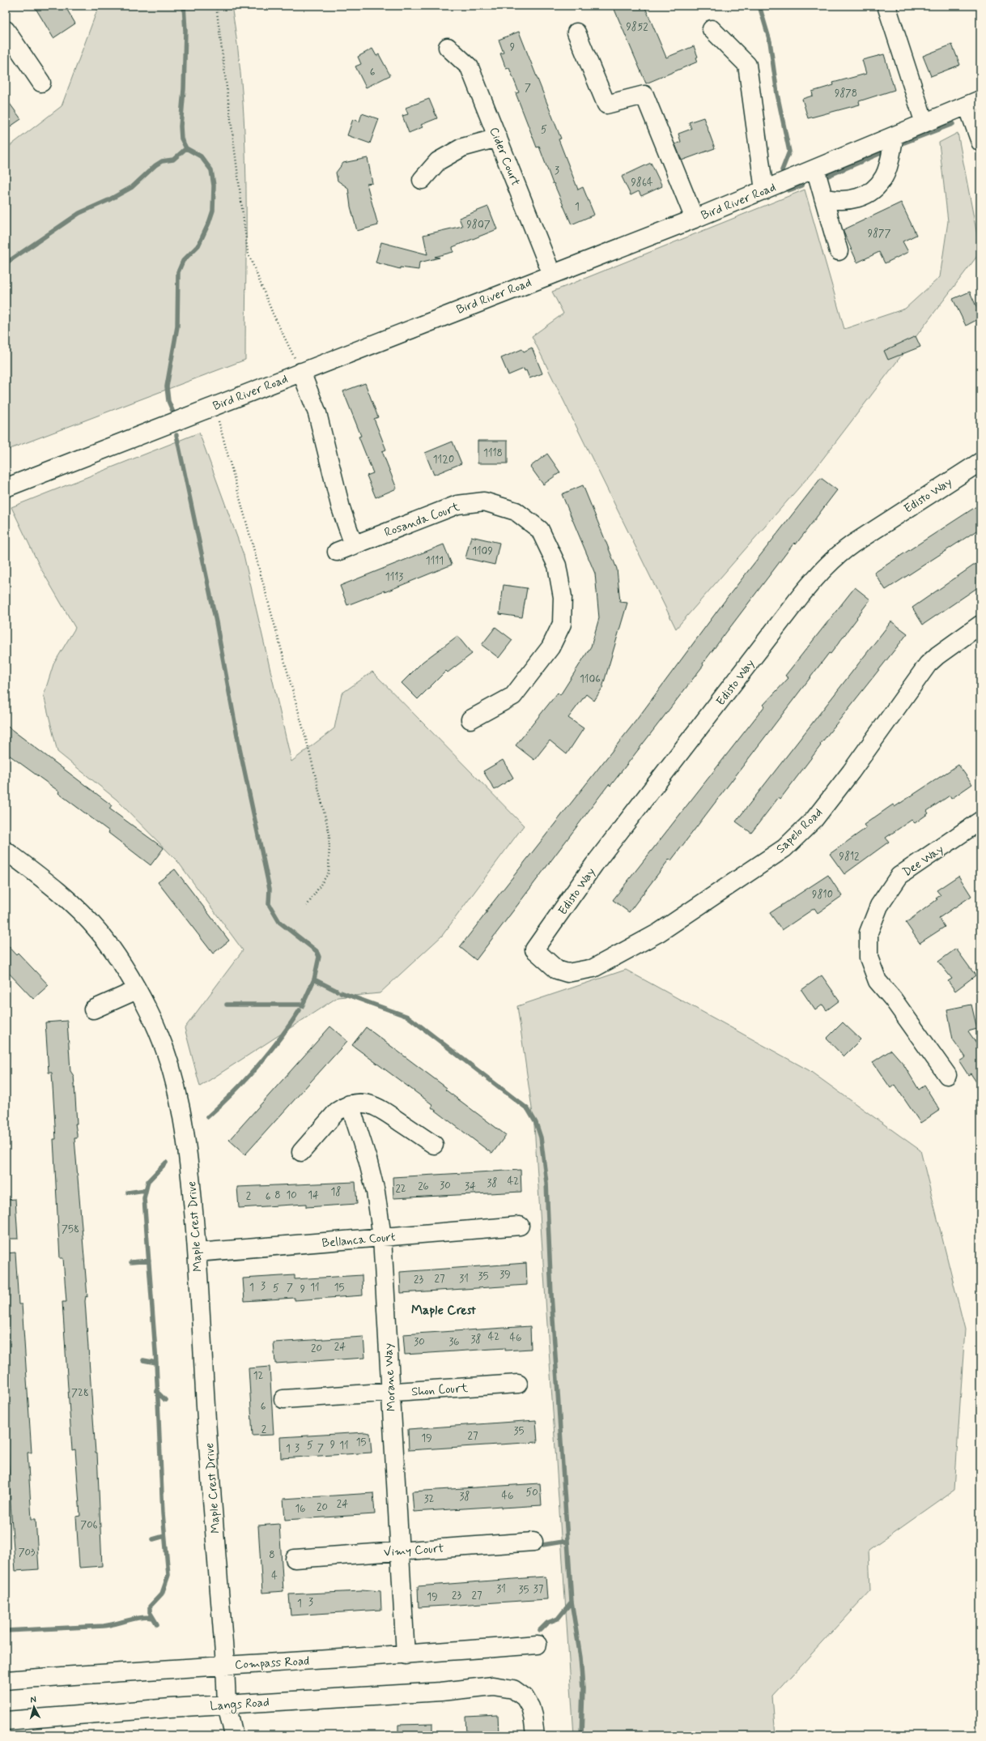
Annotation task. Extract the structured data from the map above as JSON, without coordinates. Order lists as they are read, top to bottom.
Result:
{
  "streets": {
    "street": [
      "Cider Court",
      "Bird River Road",
      "Edisto Way",
      "Rosanda Court",
      "Sapelo Road",
      "Dee Way",
      "Maple Crest Drive",
      "Bellanca Court",
      "Morane Way",
      "Shon Court",
      "Vimy Court",
      "Compass Road",
      "Langs Road"
    ]
  },
  "crossings": [
    ["Cider Court", "Bird River Road"],
    ["Edisto Way", "Sapelo Road"],
    ["Maple Crest Drive", "Bellanca Court"],
    ["Maple Crest Drive", "Compass Road"],
    ["Maple Crest Drive", "Langs Road"],
    ["Bellanca Court", "Morane Way"],
    ["Morane Way", "Shon Court"],
    ["Morane Way", "Vimy Court"],
    ["Morane Way", "Compass Road"]
  ],
  "districts": ["Maple Crest"],
  "house_numbers": [
    "9852",
    "9",
    "6",
    "7",
    "9878",
    "5",
    "3",
    "9864",
    "1",
    "9807",
    "9877",
    "1118",
    "1120",
    "1109",
    "1111",
    "1113",
    "1106",
    "9812",
    "9810",
    "42",
    "38",
    "30",
    "26",
    "34",
    "22",
    "18",
    "8",
    "10",
    "14",
    "2",
    "6",
    "758",
    "39",
    "35",
    "27",
    "31",
    "23",
    "3",
    "1",
    "7",
    "11",
    "15",
    "5",
    "9",
    "42",
    "46",
    "38",
    "30",
    "36",
    "24",
    "20",
    "12",
    "728",
    "6",
    "2",
    "35",
    "27",
    "19",
    "15",
    "9",
    "5",
    "11",
    "3",
    "7",
    "1",
    "50",
    "46",
    "38",
    "32",
    "24",
    "20",
    "16",
    "706",
    "703",
    "8",
    "4",
    "31",
    "37",
    "35",
    "23",
    "27",
    "19",
    "3",
    "1"
  ],
  "north": "top"
}
